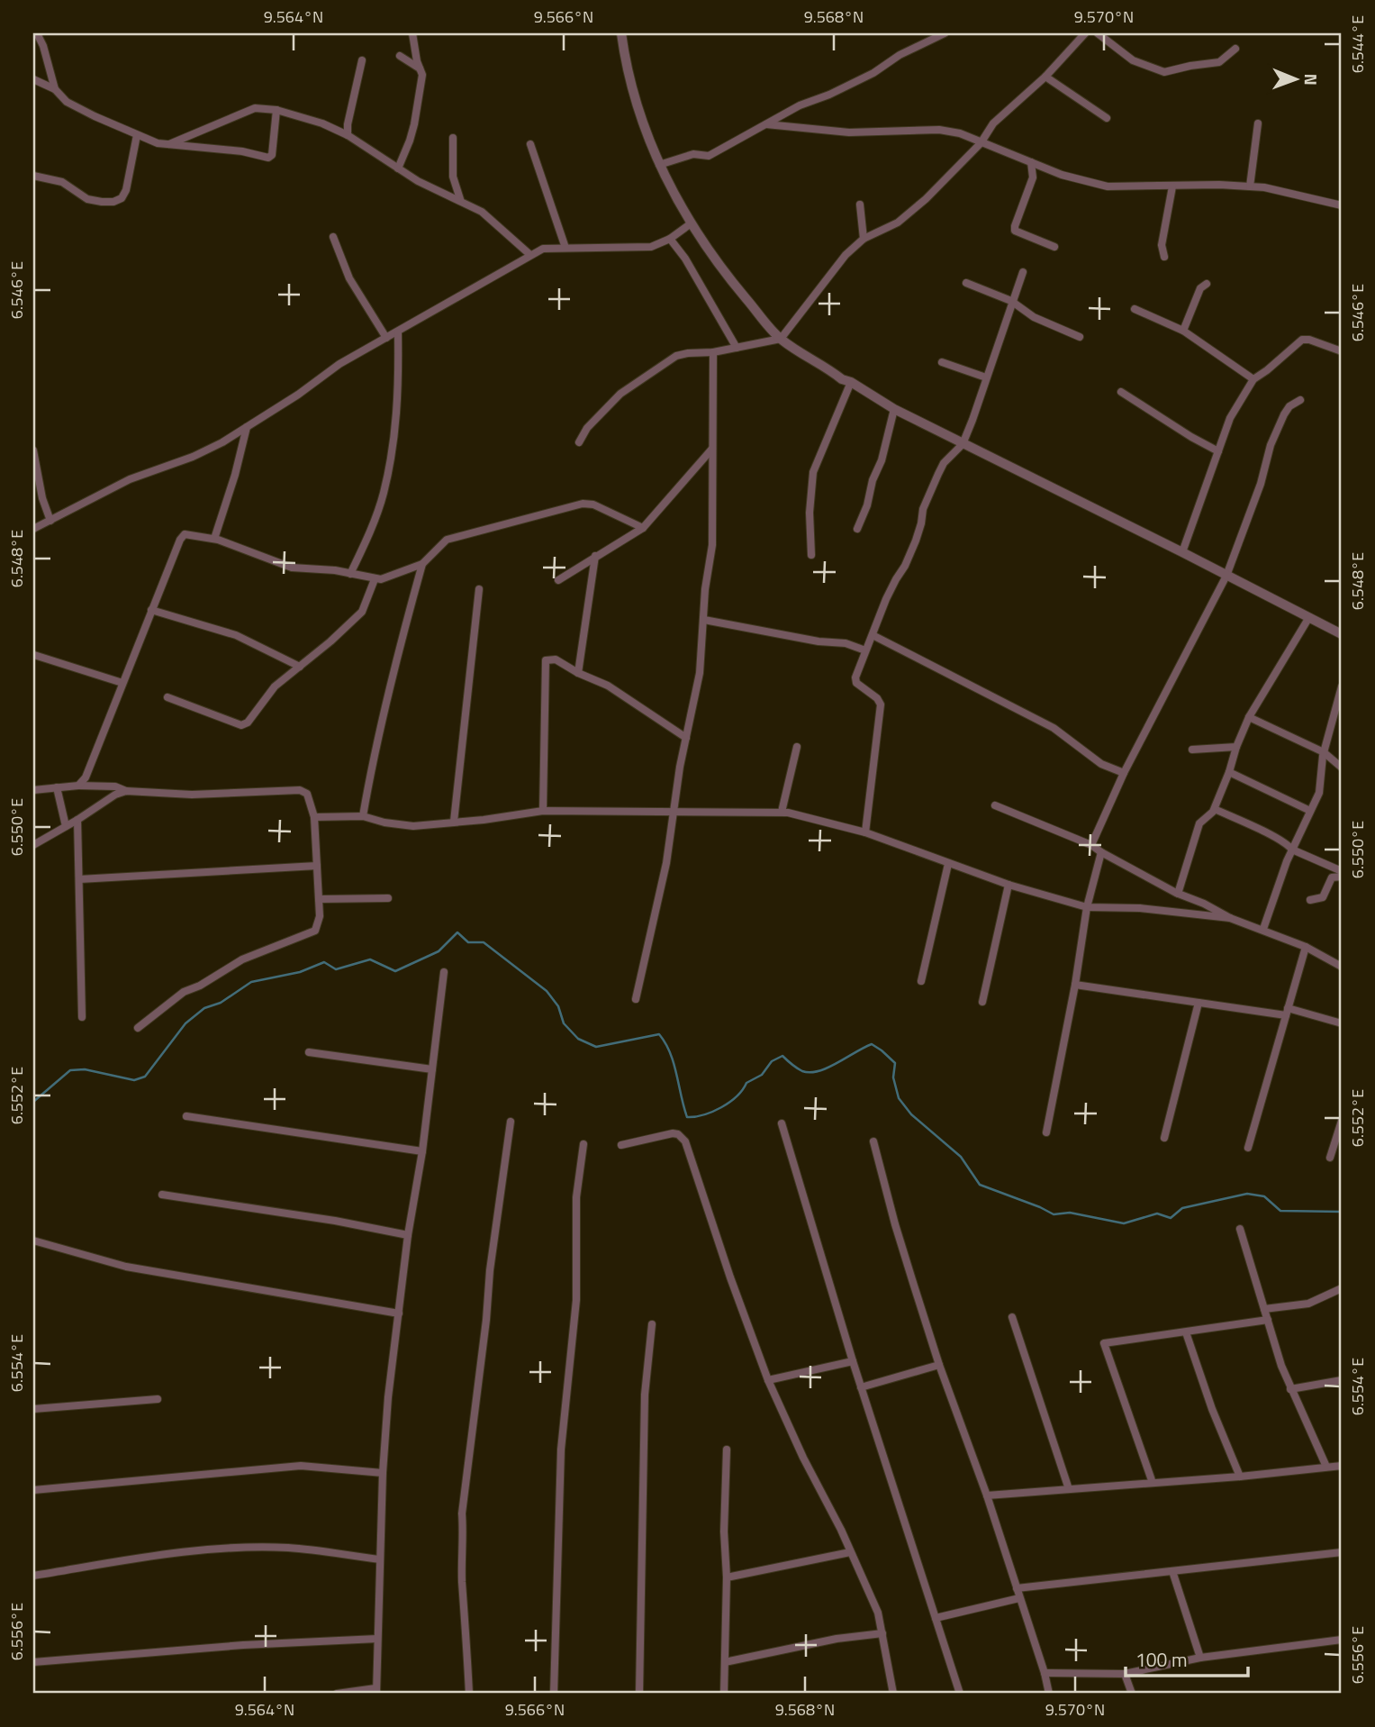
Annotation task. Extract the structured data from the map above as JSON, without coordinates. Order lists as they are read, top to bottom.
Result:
{
  "scale_bar": "100 m",
  "north": "right",
  "coordinates": [
    "9.564°N",
    "9.566°N",
    "9.568°N",
    "9.570°N",
    "6.544°E",
    "6.546°E",
    "6.548°E",
    "6.550°E",
    "6.552°E",
    "6.554°E",
    "6.556°E"
  ]
}
